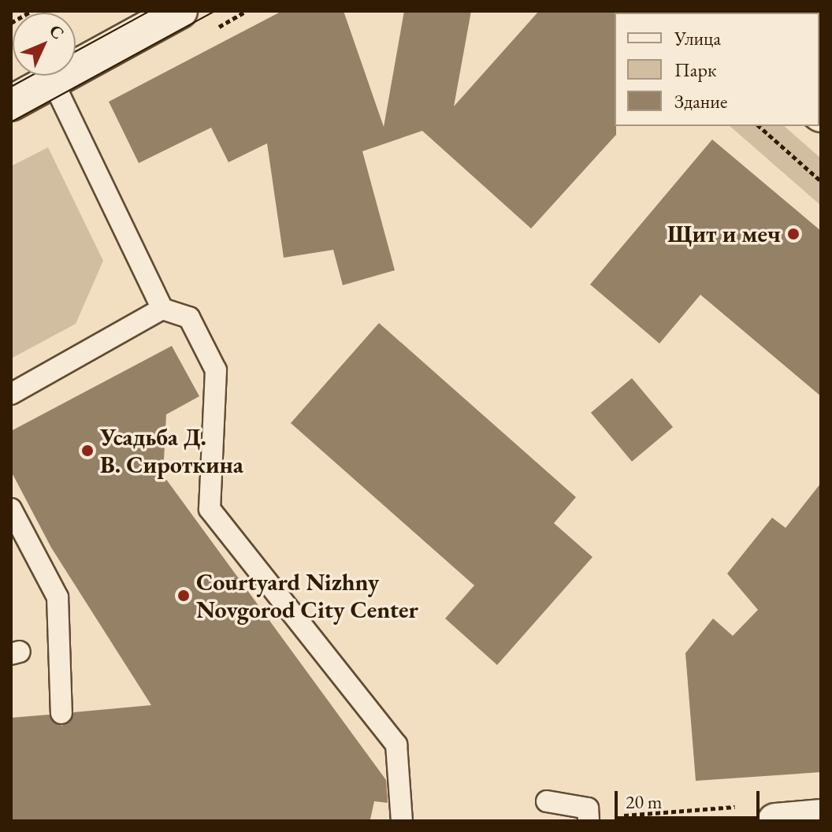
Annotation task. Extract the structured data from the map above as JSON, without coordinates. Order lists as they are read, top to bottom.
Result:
{
  "places": ["Щит и меч", "Усадьба Д. В. Сироткина", "Courtyard Nizhny Novgorod City Center"],
  "legend": ["Улица", "Парк", "Здание"],
  "scale_bar": "20 m",
  "north": "top right"
}
